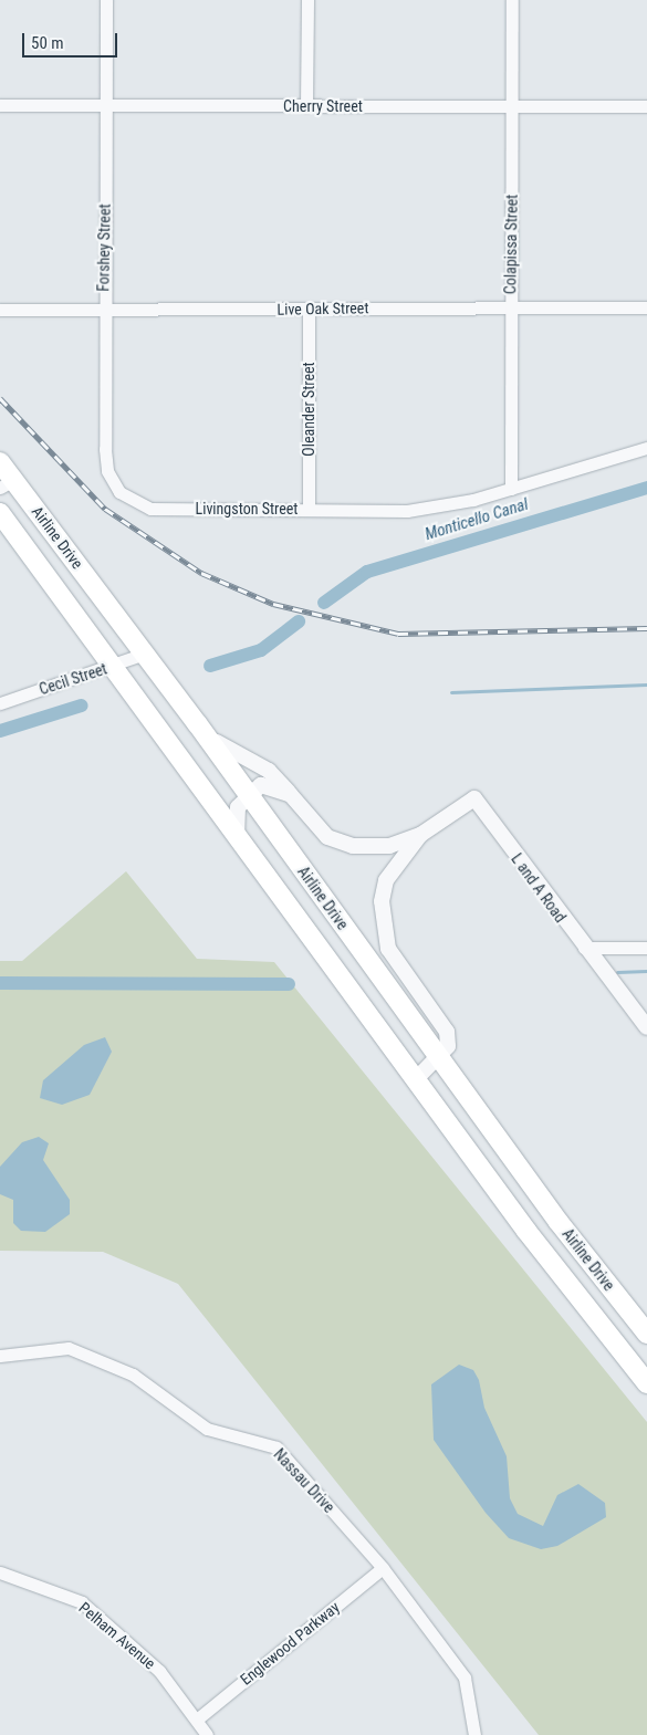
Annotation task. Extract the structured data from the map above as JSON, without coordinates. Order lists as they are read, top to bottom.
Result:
{
  "streets": {
    "highway": ["Airline Drive"],
    "street": [
      "Cherry Street",
      "Colapissa Street",
      "Forshey Street",
      "Live Oak Street",
      "Oleander Street",
      "Livingston Street",
      "Cecil Street",
      "L and A Road",
      "Nassau Drive",
      "Pelham Avenue",
      "Englewood Parkway"
    ]
  },
  "crossings": [
    ["Cherry Street", "Colapissa Street"],
    ["Cherry Street", "Forshey Street"],
    ["Colapissa Street", "Live Oak Street"],
    ["Colapissa Street", "Livingston Street"],
    ["Forshey Street", "Live Oak Street"],
    ["Forshey Street", "Livingston Street"],
    ["Live Oak Street", "Oleander Street"],
    ["Oleander Street", "Livingston Street"],
    ["Airline Drive", "Cecil Street"],
    ["Nassau Drive", "Englewood Parkway"],
    ["Pelham Avenue", "Englewood Parkway"]
  ],
  "water": ["Monticello Canal"],
  "scale_bar": "50 m"
}
